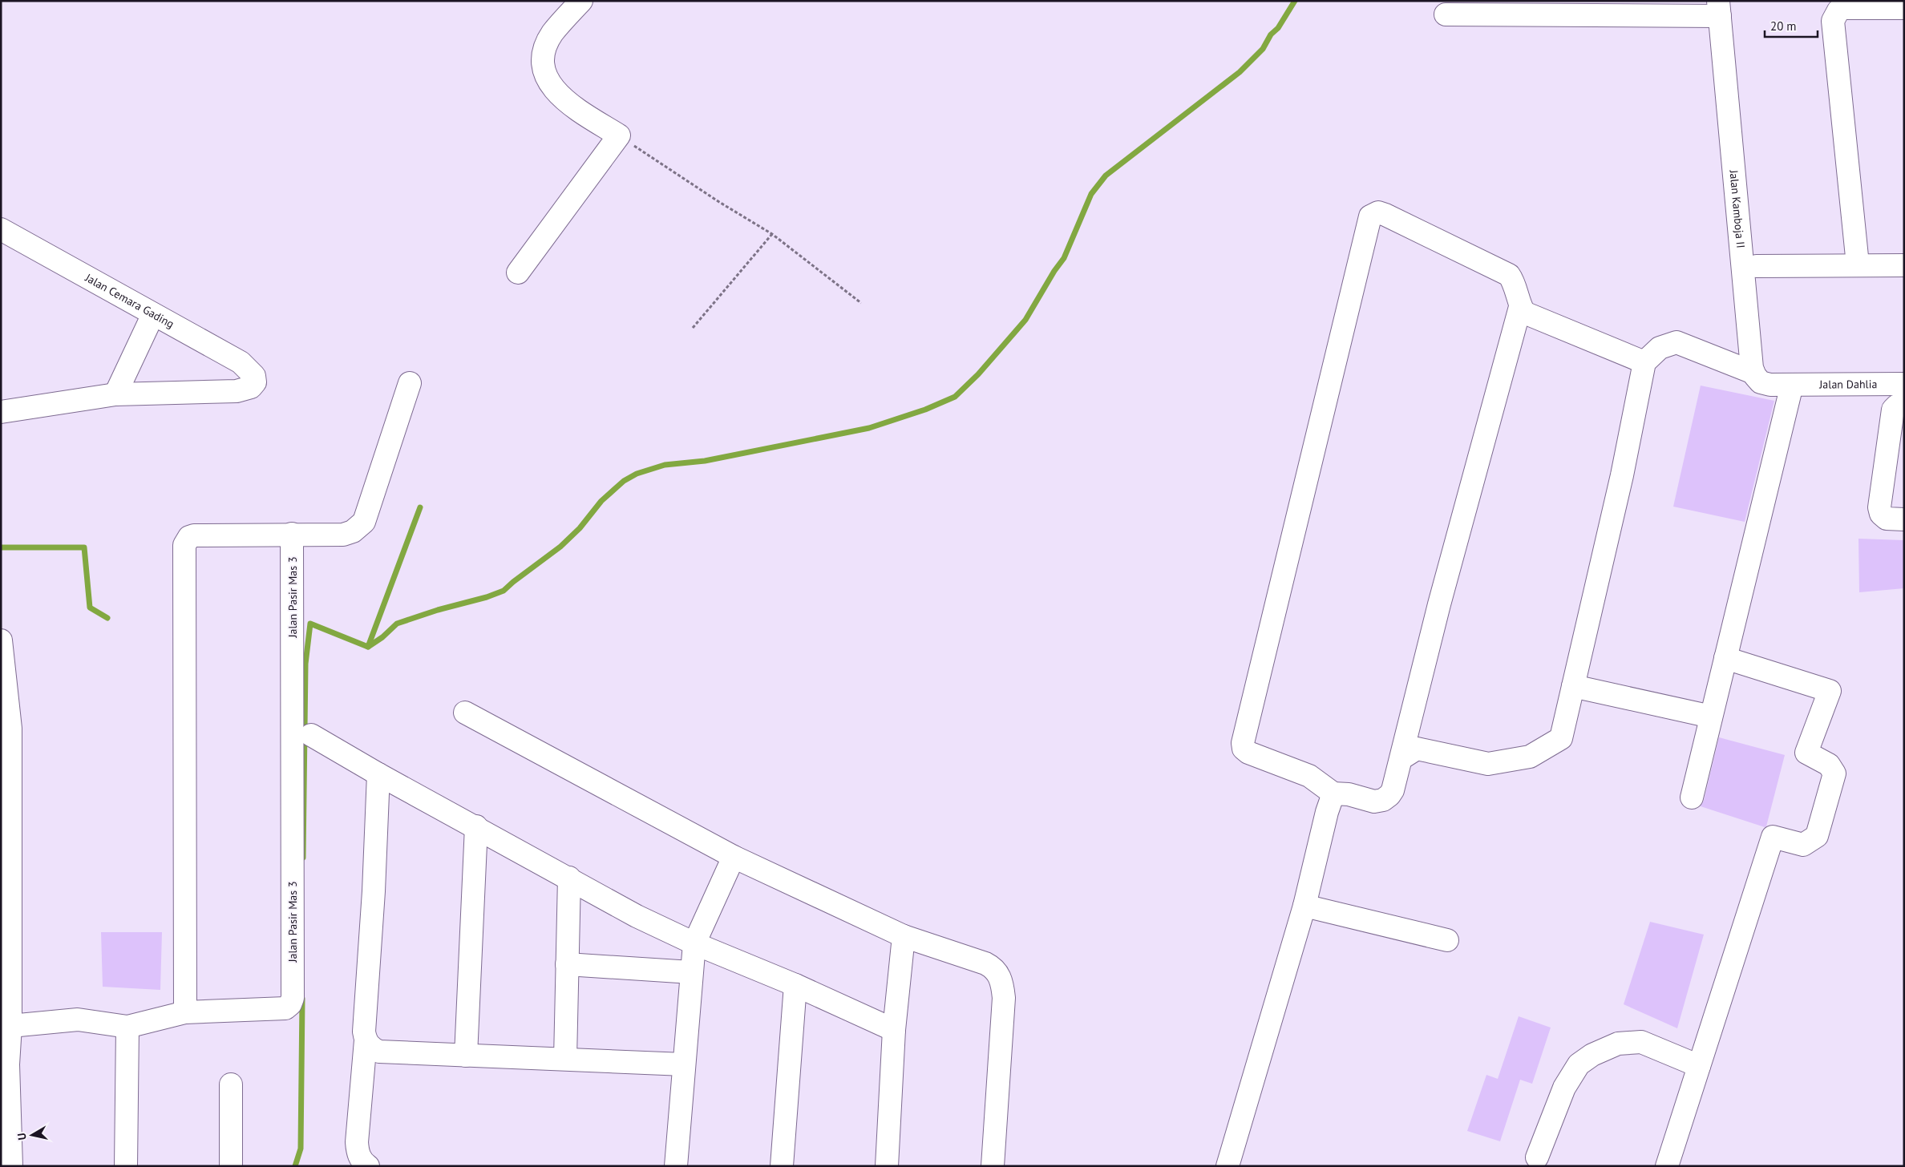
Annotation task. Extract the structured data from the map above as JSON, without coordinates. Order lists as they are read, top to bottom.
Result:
{
  "streets": {
    "street": [
      "Jalan Kamboja II",
      "Jalan Cemara Gading",
      "Jalan Dahlia",
      "Jalan Pasir Mas 3"
    ]
  },
  "scale_bar": "20 m",
  "north": "left"
}
